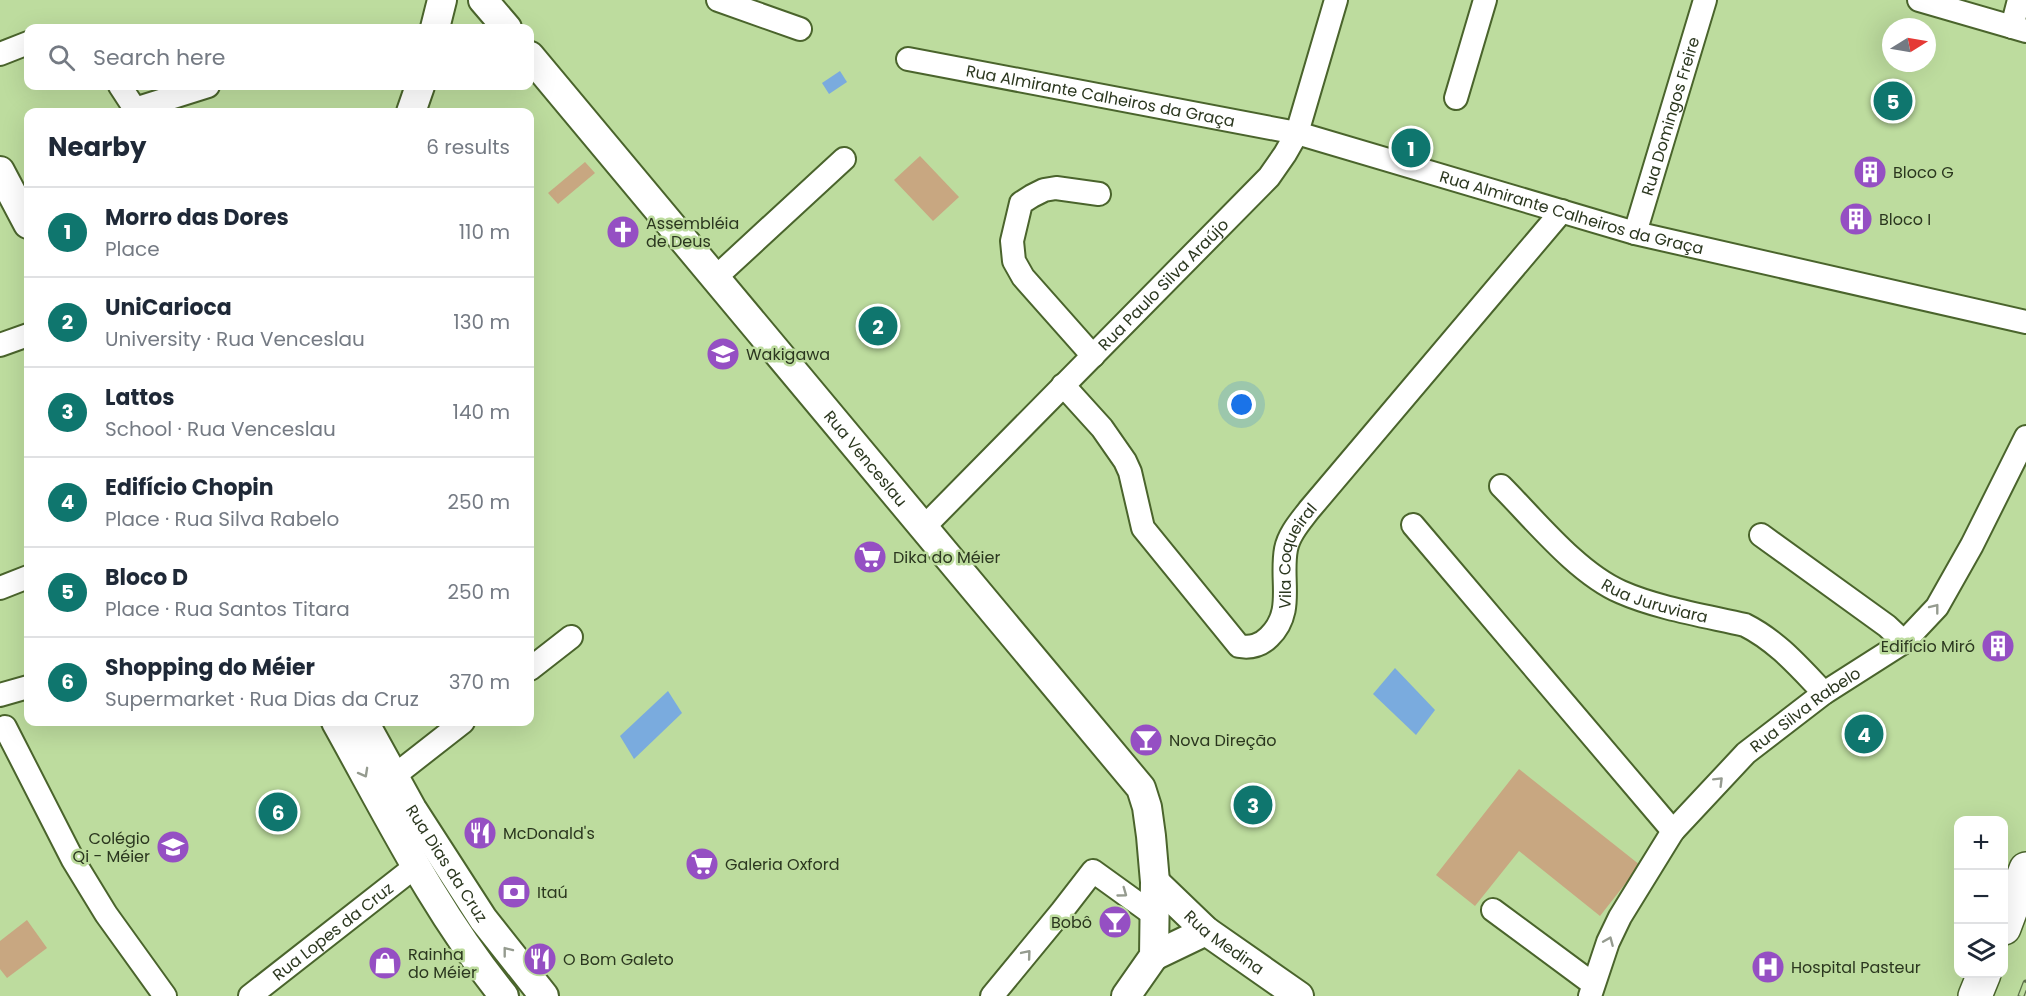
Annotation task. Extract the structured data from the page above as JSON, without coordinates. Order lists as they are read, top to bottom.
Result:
{
  "streets": {
    "street": [
      "Rua Almirante Calheiros da Graça",
      "Rua Domingos Freire",
      "Rua Paulo Silva Araújo",
      "Rua Venceslau",
      "Vila Coqueiral",
      "Rua Juruviara",
      "Rua Silva Rabelo",
      "Rua Dias da Cruz",
      "Rua Lopes da Cruz",
      "Rua Medina"
    ]
  },
  "crossings": [
    ["Rua Almirante Calheiros da Graça", "Rua Domingos Freire"],
    ["Rua Almirante Calheiros da Graça", "Rua Paulo Silva Araújo"],
    ["Rua Almirante Calheiros da Graça", "Vila Coqueiral"],
    ["Rua Paulo Silva Araújo", "Rua Venceslau"],
    ["Rua Paulo Silva Araújo", "Vila Coqueiral"],
    ["Rua Venceslau", "Rua Medina"],
    ["Rua Juruviara", "Rua Silva Rabelo"],
    ["Rua Dias da Cruz", "Rua Lopes da Cruz"]
  ],
  "one_way": ["Rua Silva Rabelo"],
  "places": {
    "building": ["Bloco G", "Bloco I", "Edifício Miró"],
    "church": ["Assembléia de Deus"],
    "school or university": ["Wakigawa", "Colégio Qi - Méier"],
    "supermarket": ["Dika do Méier", "Galeria Oxford"],
    "bar": ["Nova Direção", "Bobô"],
    "restaurant": ["McDonald's", "O Bom Galeto"],
    "bank": ["Itaú"],
    "shop": ["Rainha do Méier"],
    "hospital": ["Hospital Pasteur"]
  },
  "north": "right",
  "page": {
    "search": "Search here",
    "pins": [
      "5",
      "1",
      "2",
      "4",
      "3",
      "6"
    ],
    "heading": ["Nearby", "6 results"],
    "list": [
      {
        "mark": "1",
        "name": "Morro das Dores",
        "note": "Place",
        "value": "110 m"
      },
      {
        "mark": "2",
        "name": "UniCarioca",
        "note": "University · Rua Venceslau",
        "value": "130 m"
      },
      {
        "mark": "3",
        "name": "Lattos",
        "note": "School · Rua Venceslau",
        "value": "140 m"
      },
      {
        "mark": "4",
        "name": "Edifício Chopin",
        "note": "Place · Rua Silva Rabelo",
        "value": "250 m"
      },
      {
        "mark": "5",
        "name": "Bloco D",
        "note": "Place · Rua Santos Titara",
        "value": "250 m"
      },
      {
        "mark": "6",
        "name": "Shopping do Méier",
        "note": "Supermarket · Rua Dias da Cruz",
        "value": "370 m"
      }
    ],
    "map_buttons": ["+", "−"]
  }
}
